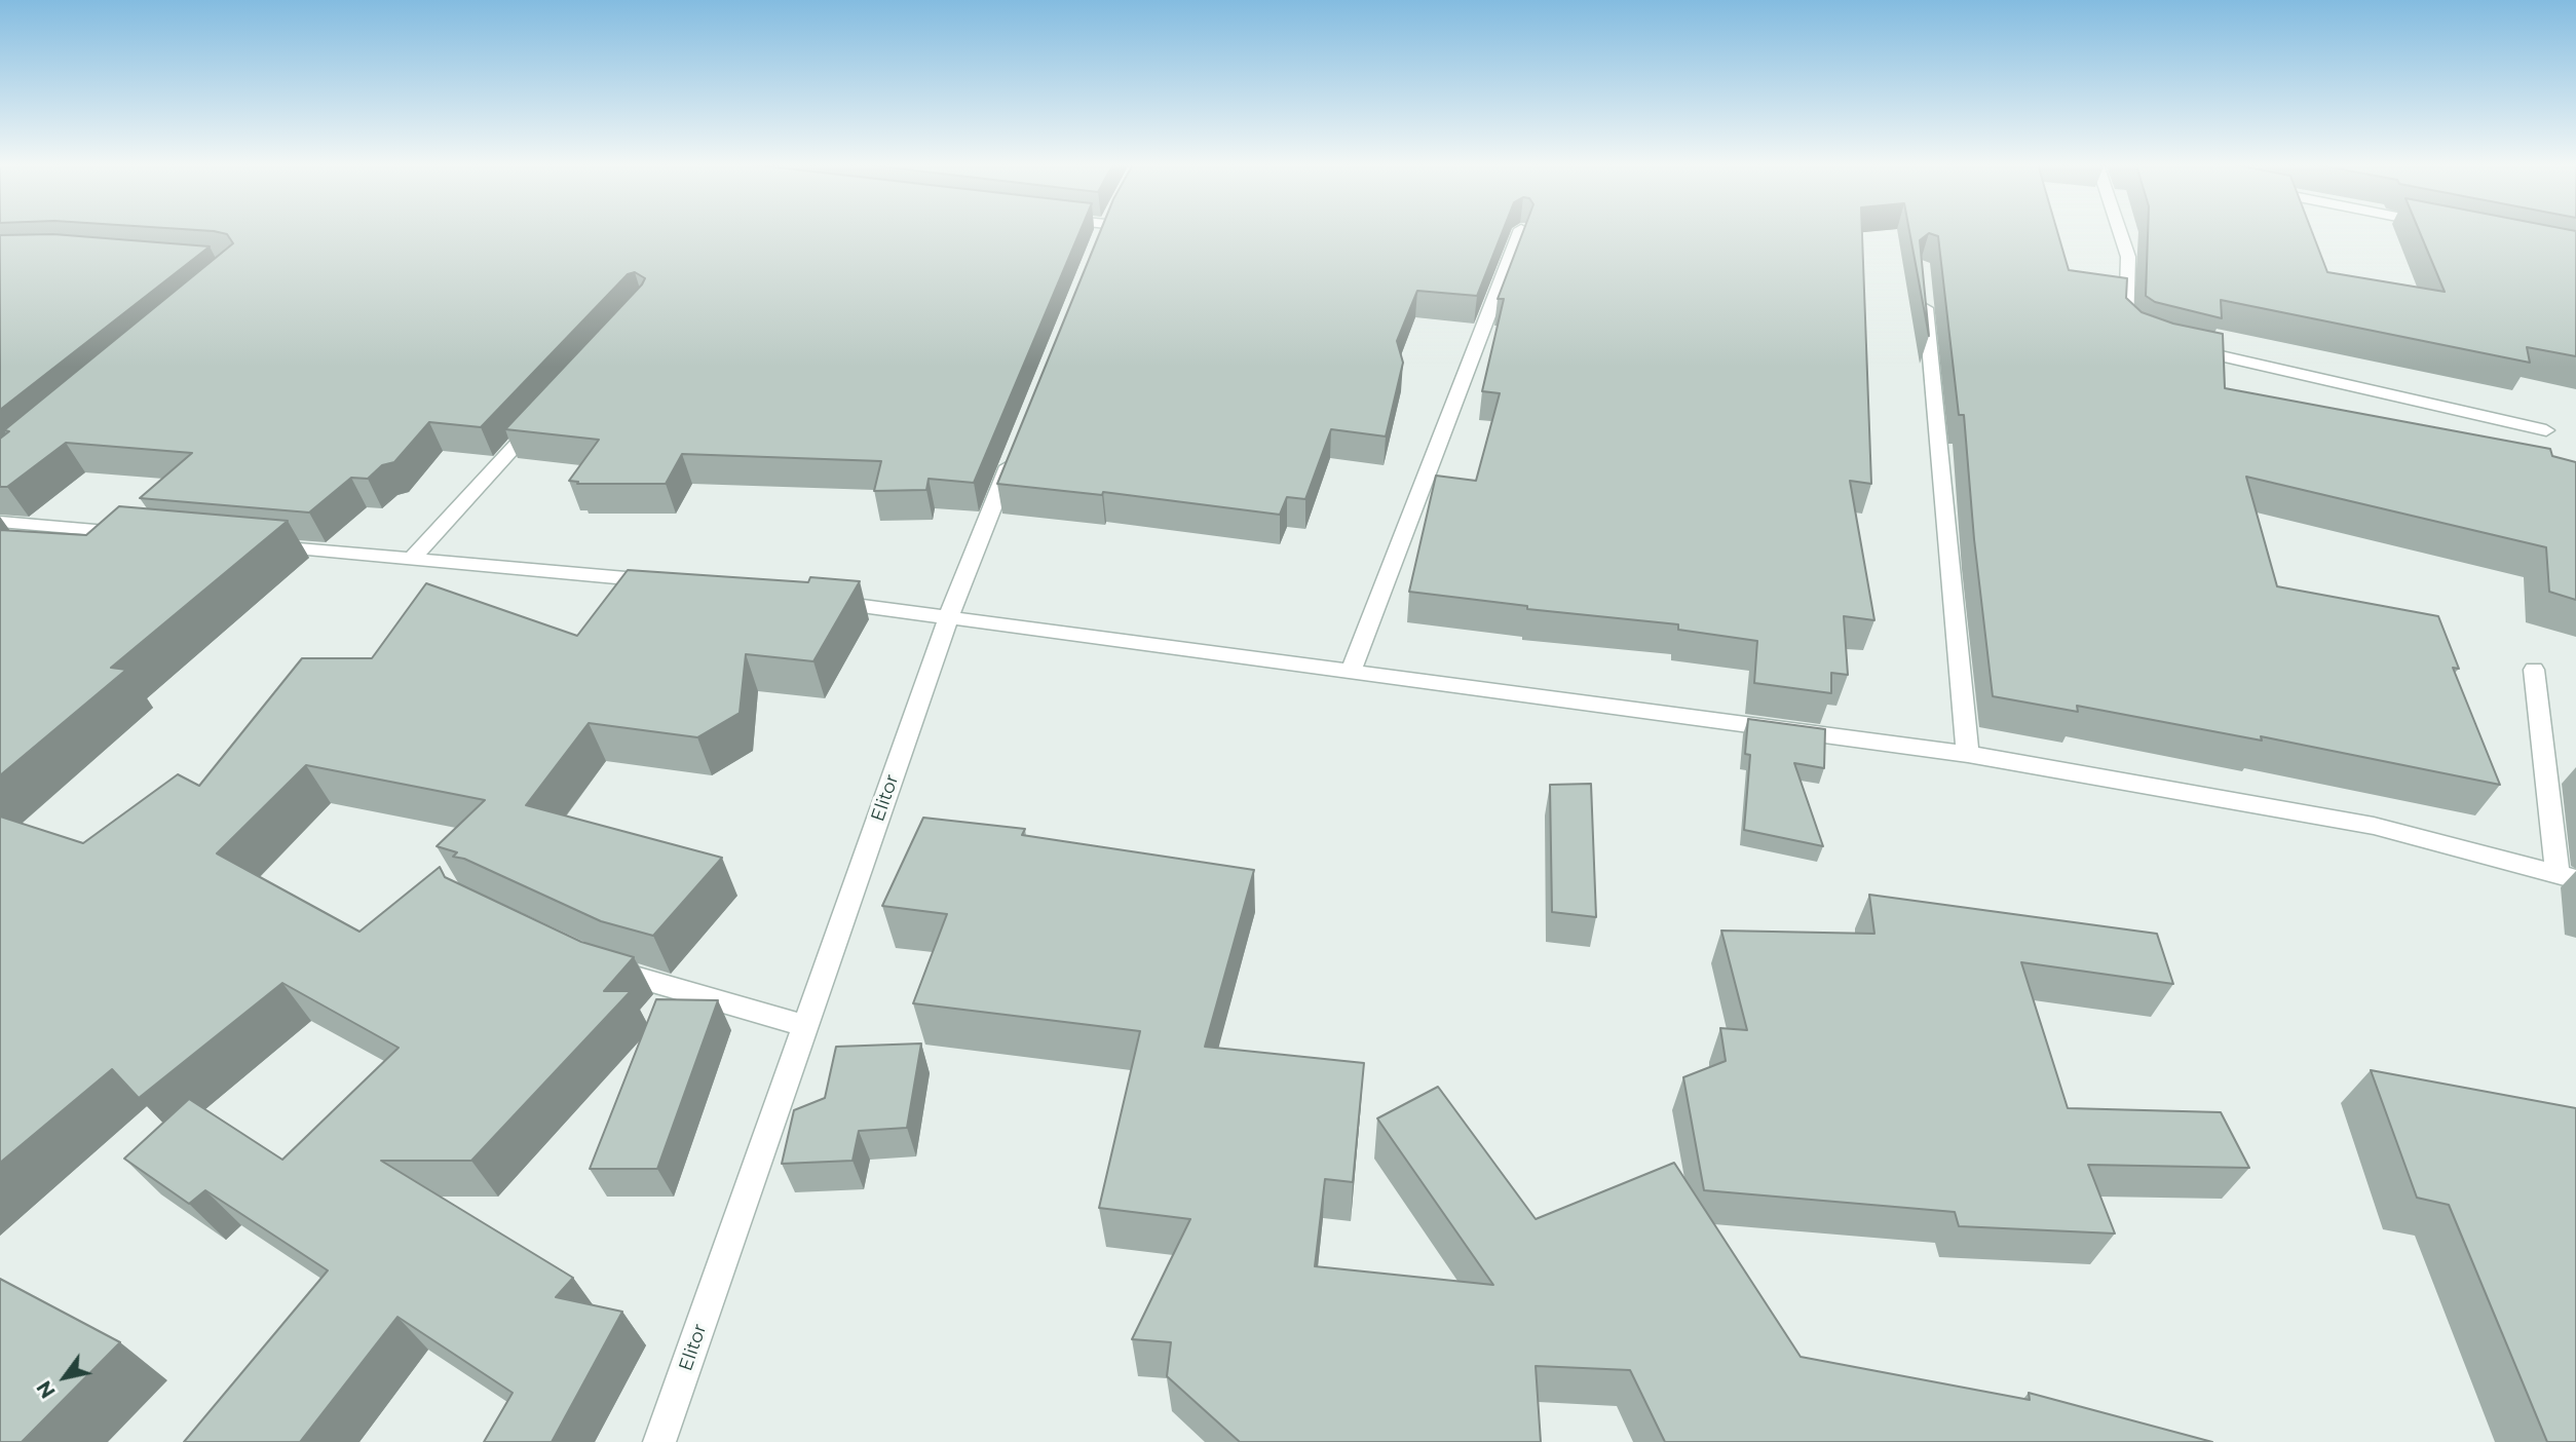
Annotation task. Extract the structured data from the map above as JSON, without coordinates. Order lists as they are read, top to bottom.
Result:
{
  "streets": {
    "street": ["Elitor"]
  },
  "north": "bottom left"
}
